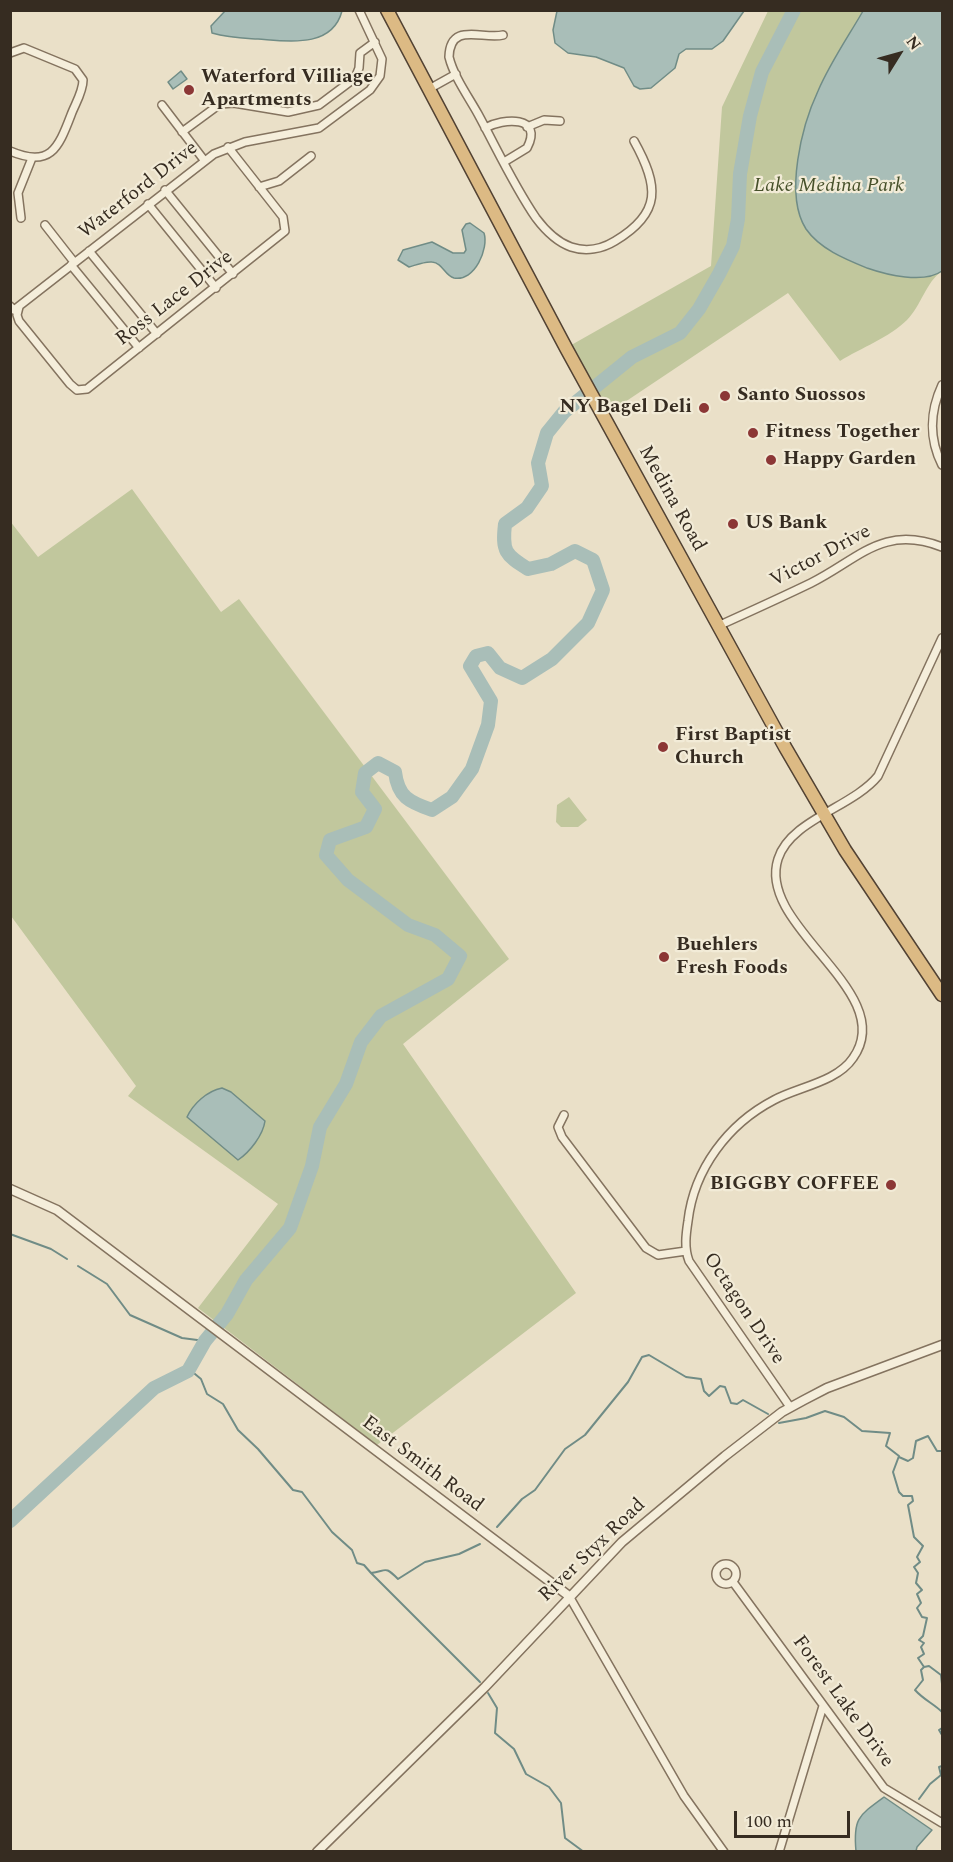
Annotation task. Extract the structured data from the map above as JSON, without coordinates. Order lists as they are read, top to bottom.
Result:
{
  "streets": {
    "highway": ["Medina Road"],
    "street": [
      "Waterford Drive",
      "Ross Lace Drive",
      "Victor Drive",
      "Octagon Drive",
      "East Smith Road",
      "River Styx Road",
      "Forest Lake Drive"
    ]
  },
  "crossings": [
    ["Waterford Drive", "Ross Lace Drive"],
    ["Medina Road", "Victor Drive"],
    ["Octagon Drive", "River Styx Road"],
    ["East Smith Road", "River Styx Road"]
  ],
  "parks": ["Lake Medina Park"],
  "places": [
    "Waterford Villiage Apartments",
    "Santo Suossos",
    "NY Bagel Deli",
    "Fitness Together",
    "Happy Garden",
    "US Bank",
    "First Baptist Church",
    "Buehlers Fresh Foods",
    "BIGGBY COFFEE"
  ],
  "scale_bar": "100 m",
  "north": "top right"
}
